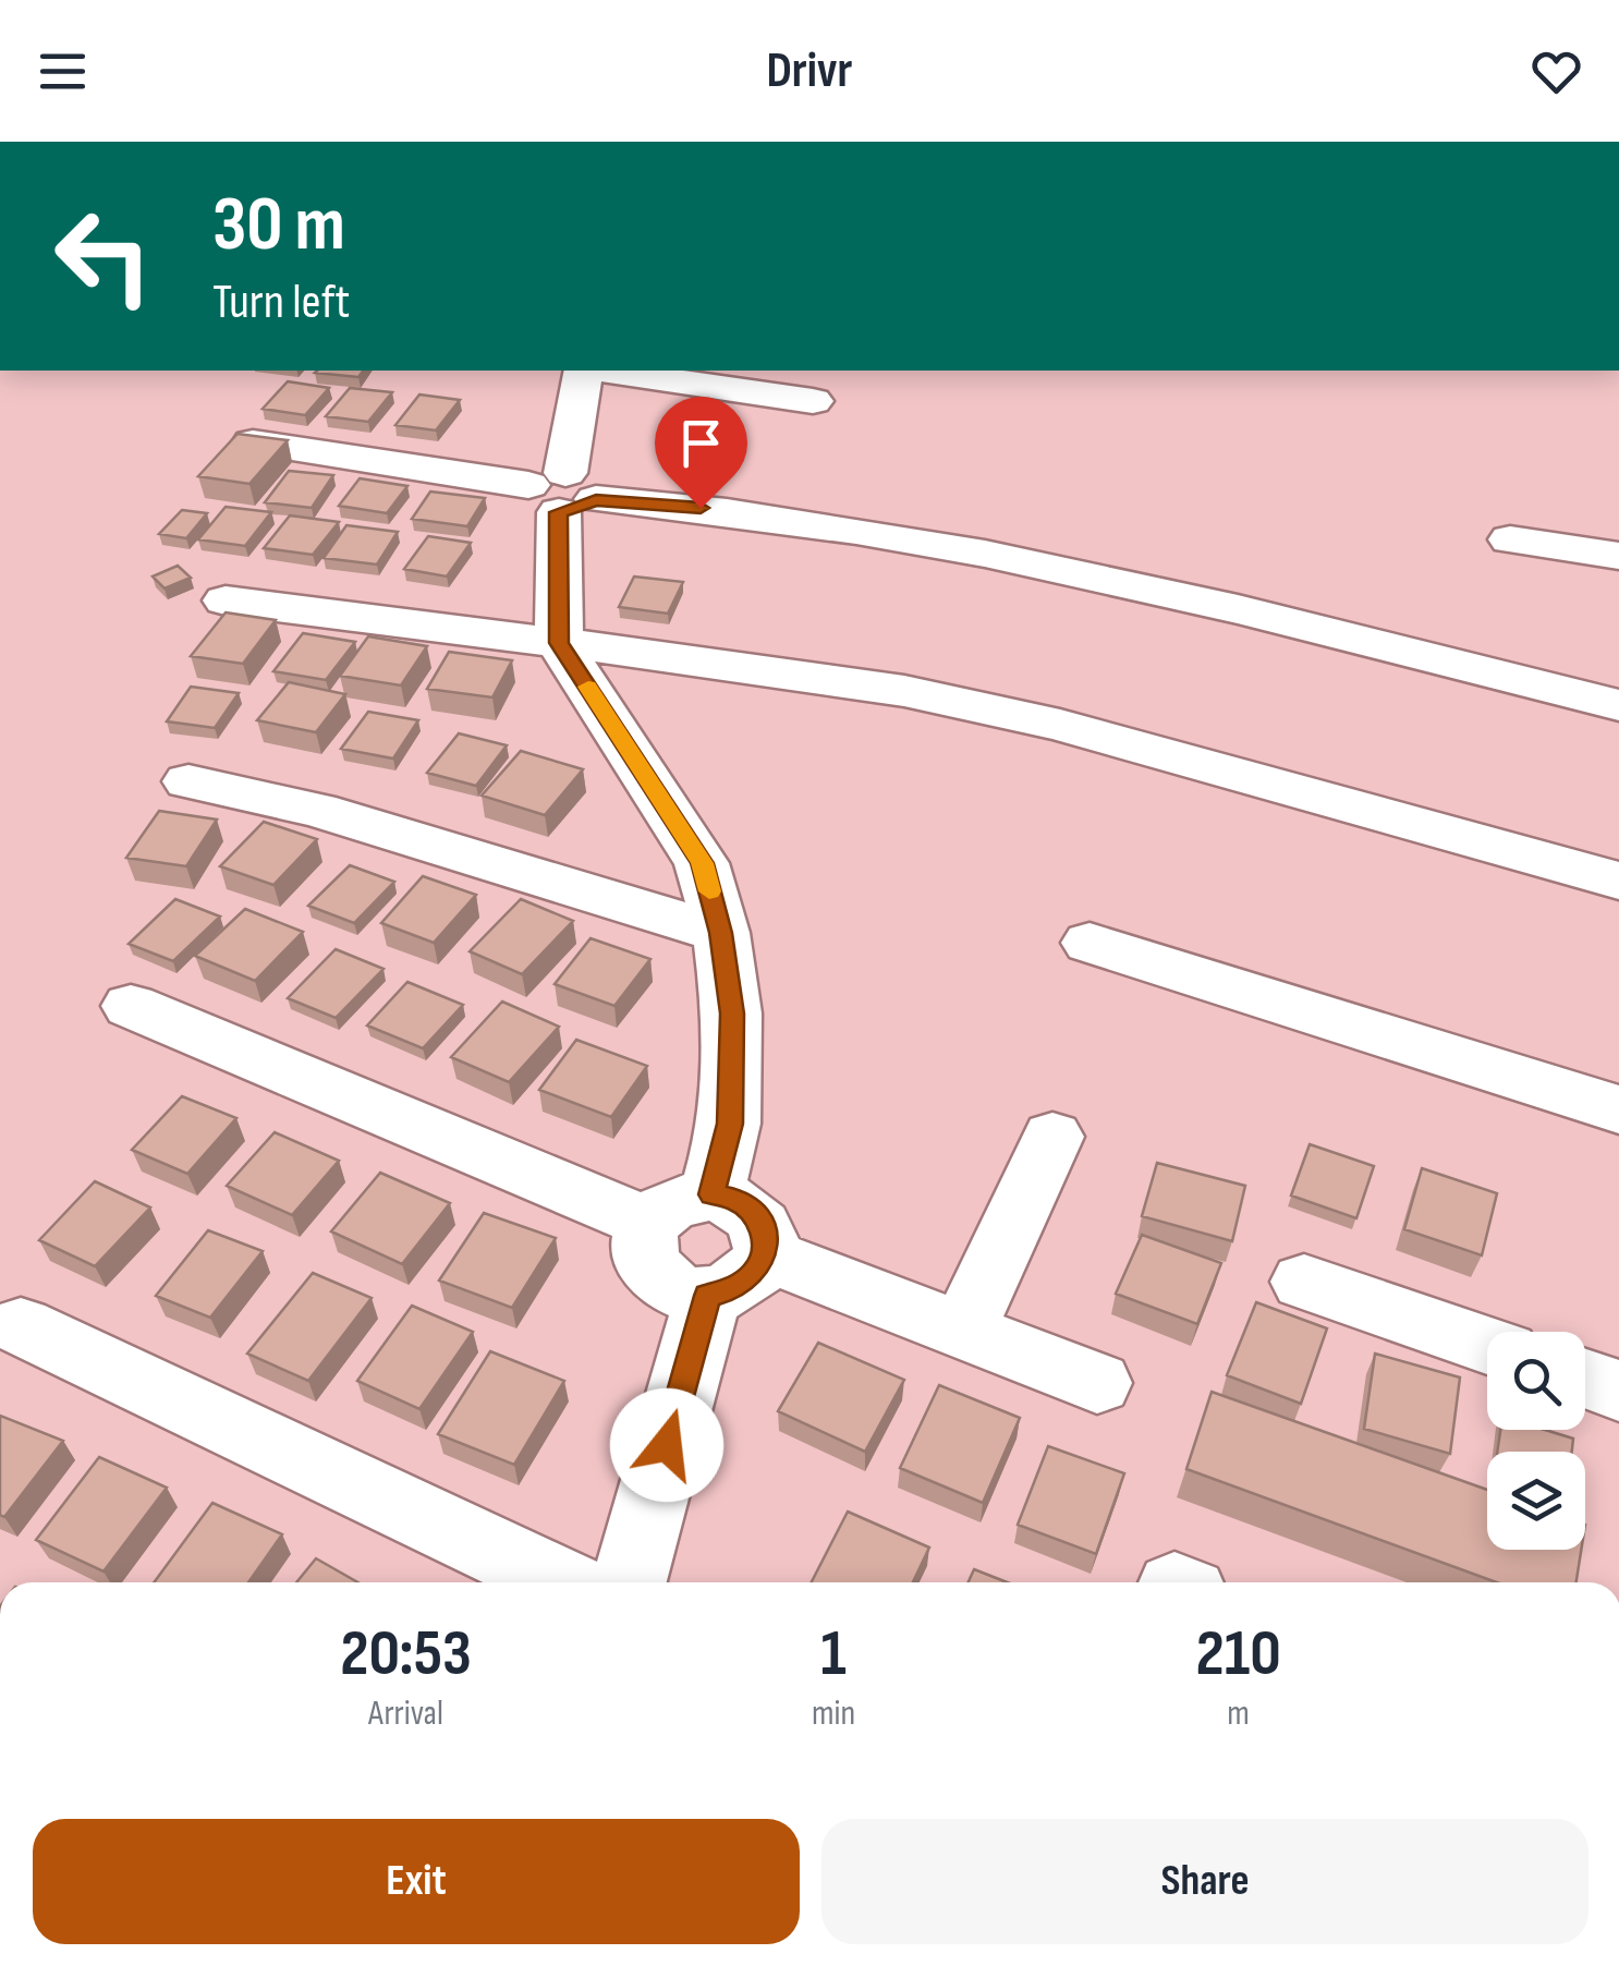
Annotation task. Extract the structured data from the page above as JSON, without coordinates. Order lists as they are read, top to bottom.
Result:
{
  "page": {
    "header": "Drivr",
    "turn": ["30 m", "Turn left"],
    "eta": [
      "20:53",
      "Arrival",
      "1",
      "min",
      "210",
      "m"
    ],
    "buttons": ["Exit", "Share"]
  }
}
